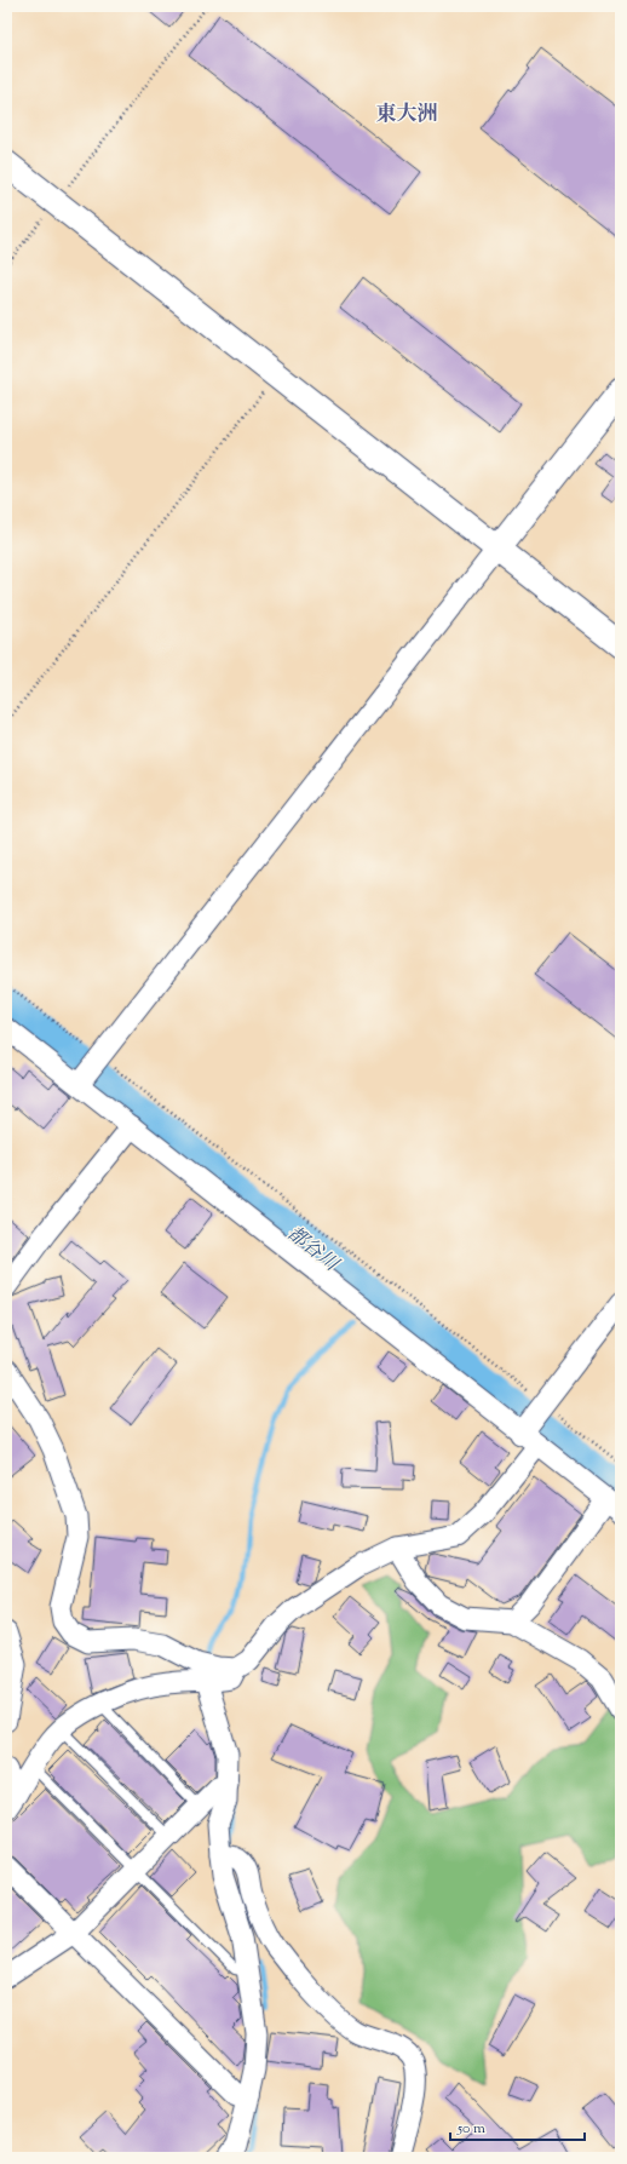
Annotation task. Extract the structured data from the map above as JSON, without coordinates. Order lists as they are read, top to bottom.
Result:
{
  "districts": ["東大洲"],
  "water": ["都谷川"],
  "scale_bar": "50 m"
}
